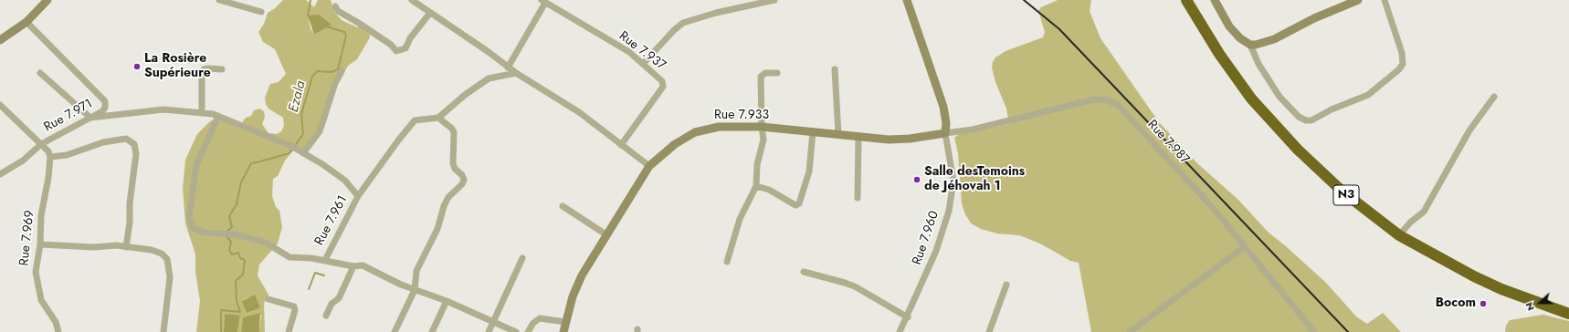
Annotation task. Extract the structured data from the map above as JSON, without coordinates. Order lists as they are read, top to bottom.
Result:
{
  "streets": {
    "highway": ["N3"],
    "street": [
      "Rue 7.937",
      "Rue 7.971",
      "Rue 7.933",
      "Rue 7.987",
      "Rue 7.961",
      "Rue 7.969",
      "Rue 7.960"
    ]
  },
  "crossings": [
    ["Rue 7.933", "Rue 7.987"],
    ["Rue 7.933", "Rue 7.960"],
    ["Rue 7.987", "Rue 7.960"]
  ],
  "water": ["Ezala"],
  "places": ["La Rosière Supérieure", "Salle desTemoins de Jéhovah 1", "Bocom"],
  "north": "left"
}
